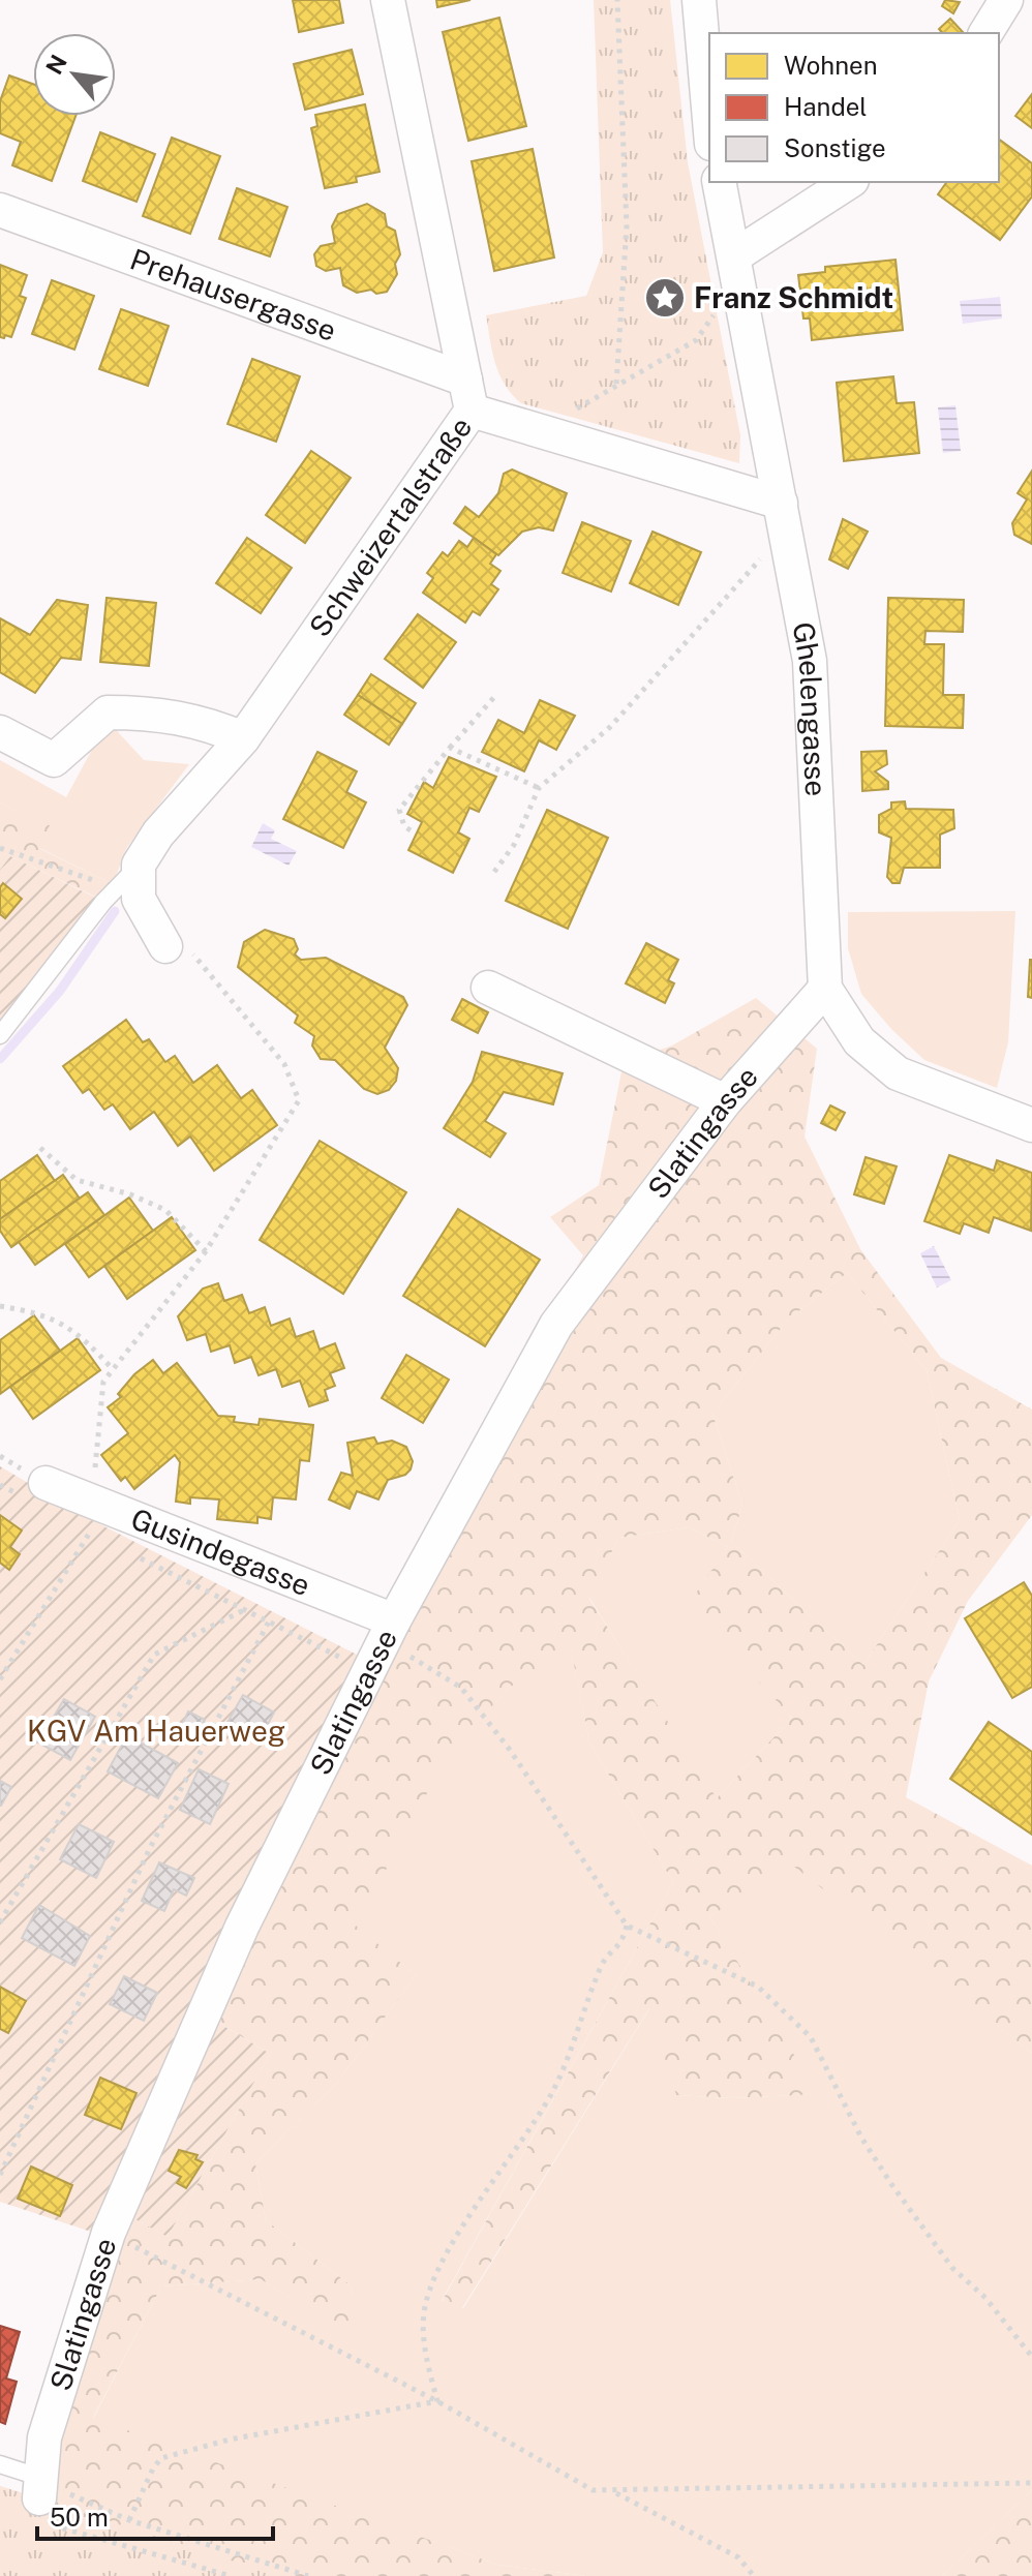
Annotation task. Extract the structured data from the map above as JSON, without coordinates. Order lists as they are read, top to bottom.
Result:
{
  "streets": {
    "street": [
      "Prehausergasse",
      "Schweizertalstraße",
      "Ghelengasse",
      "Slatingasse",
      "Gusindegasse"
    ]
  },
  "crossings": [
    ["Prehausergasse", "Schweizertalstraße"],
    ["Prehausergasse", "Ghelengasse"],
    ["Ghelengasse", "Slatingasse"],
    ["Slatingasse", "Gusindegasse"]
  ],
  "parks": ["KGV Am Hauerweg"],
  "places": {
    "place": ["Franz Schmidt"]
  },
  "legend": ["Wohnen", "Handel", "Sonstige"],
  "scale_bar": "50 m",
  "north": "top left"
}
